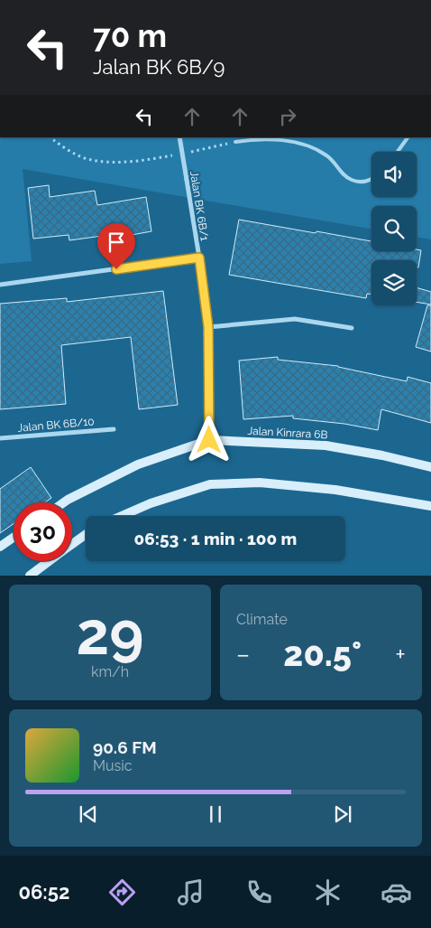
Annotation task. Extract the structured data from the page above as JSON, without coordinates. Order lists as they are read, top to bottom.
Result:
{
  "streets": {
    "street": ["Jalan BK 6B/1", "Jalan BK 6B/10", "Jalan Kinrara 6B"]
  },
  "crossings": [
    ["Jalan BK 6B/1", "Jalan Kinrara 6B"]
  ],
  "page": {
    "turn": ["70 m", "Jalan BK 6B/9"],
    "limit": "30",
    "trip": "06:53 · 1 min · 100 m",
    "tile": [
      ["29", "km/h"],
      "Climate"
    ],
    "heat": ["−", "20.5°", "+"],
    "song": ["90.6 FM", "Music"],
    "tabs": "06:52"
  }
}
